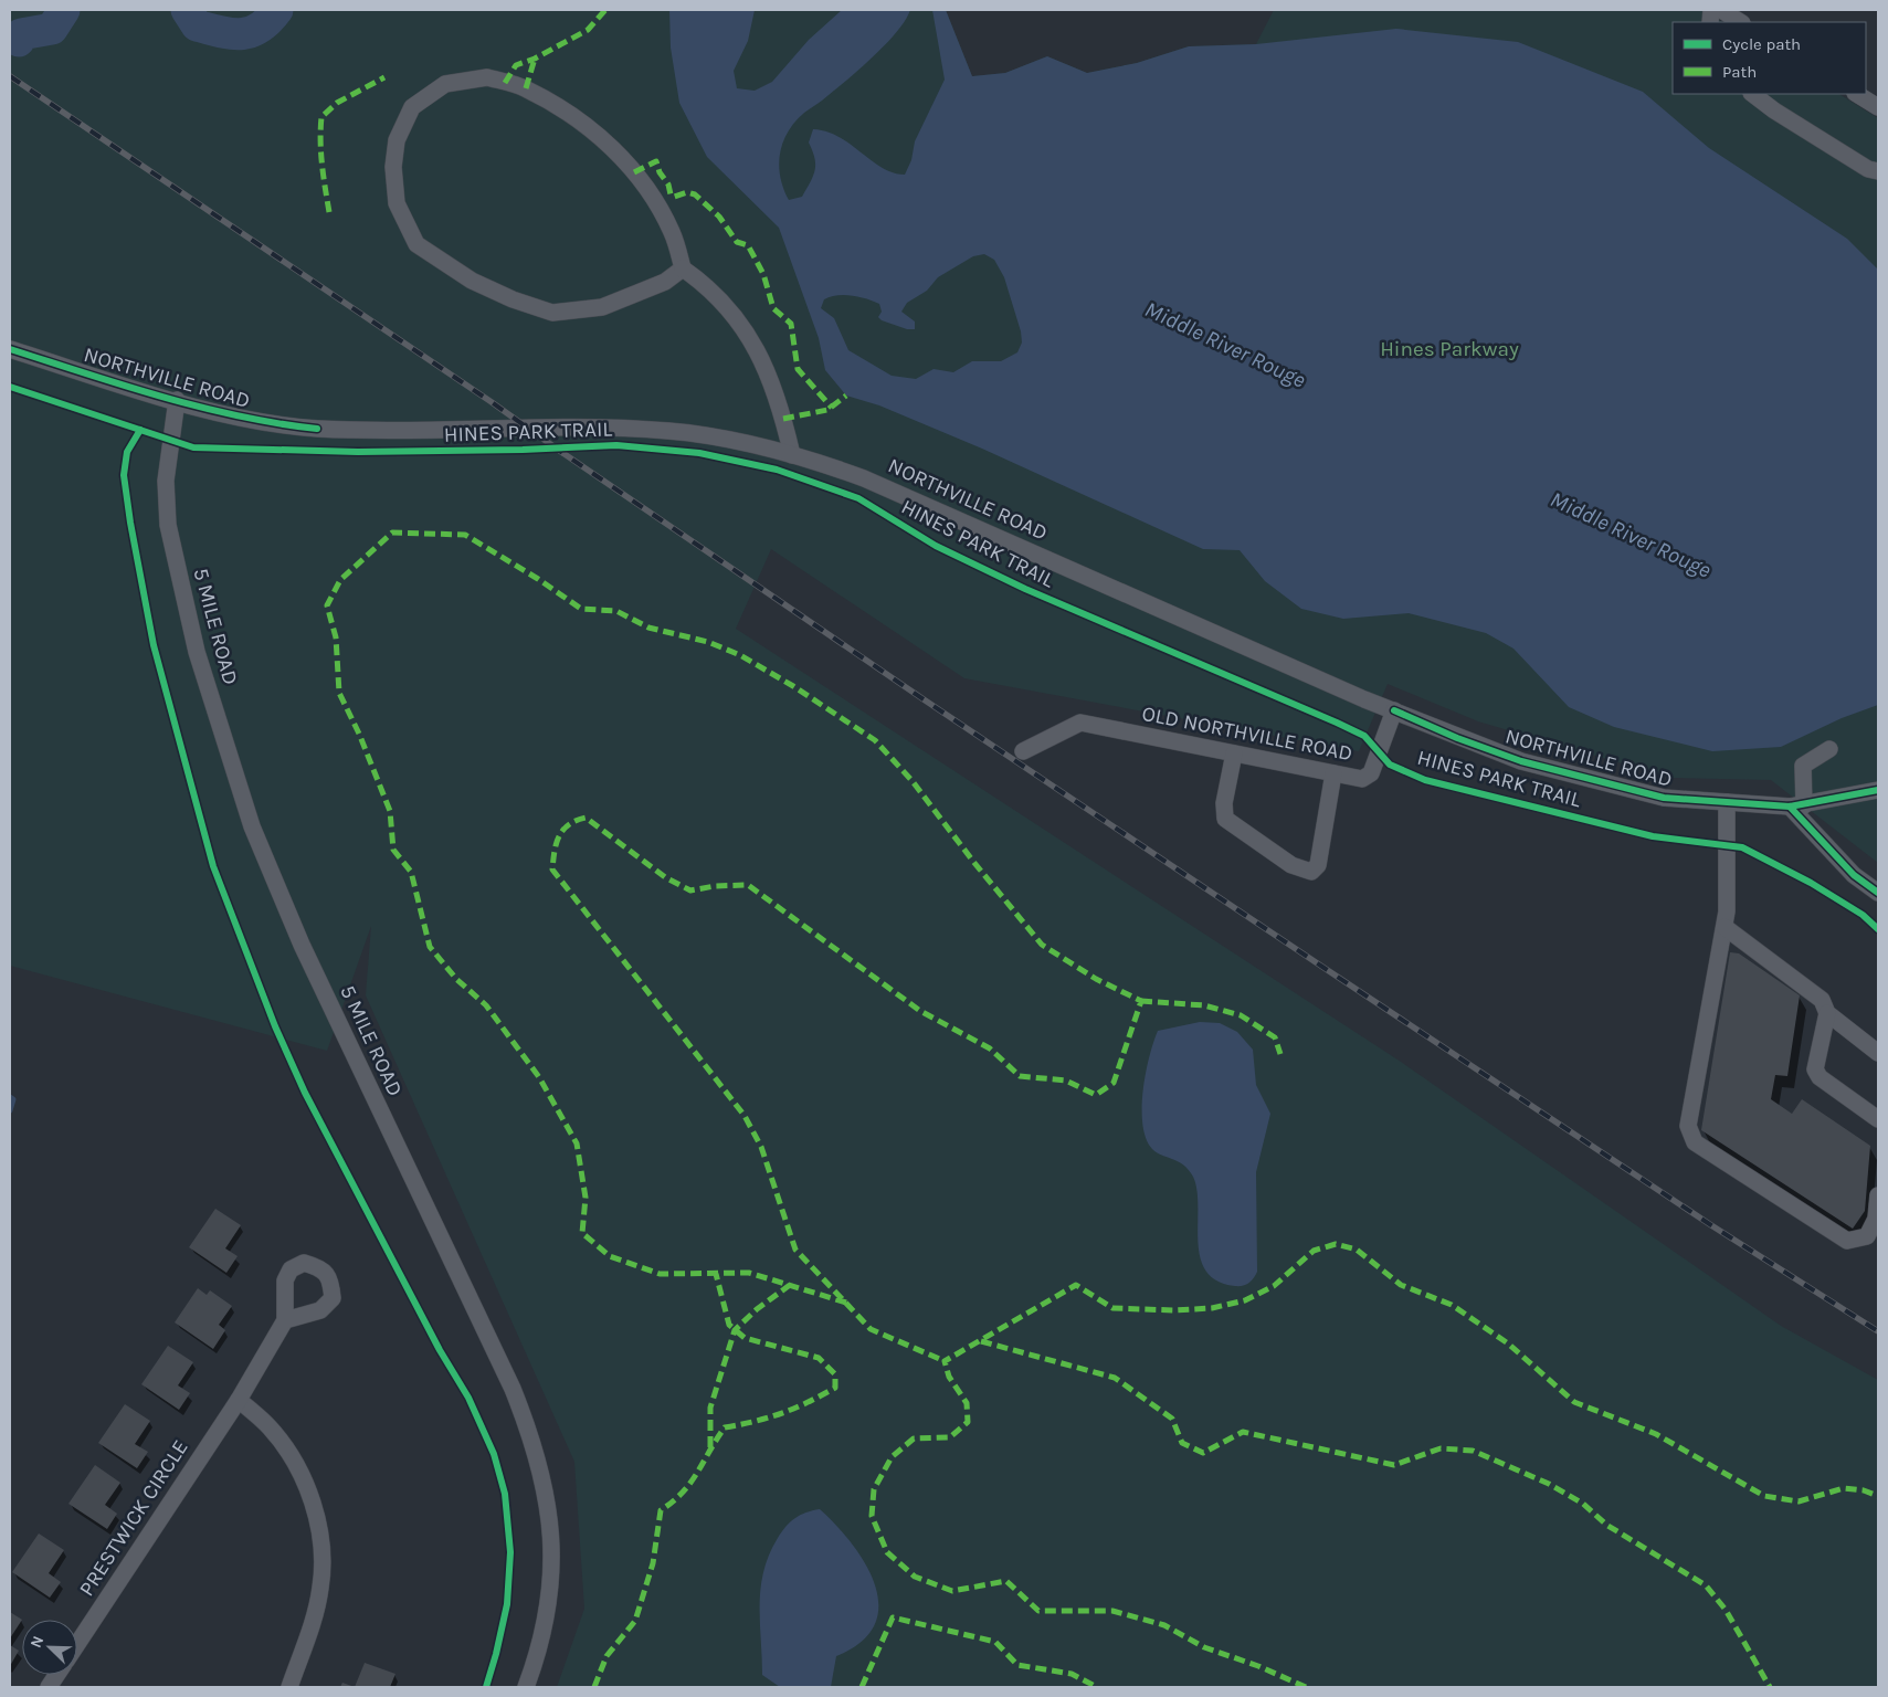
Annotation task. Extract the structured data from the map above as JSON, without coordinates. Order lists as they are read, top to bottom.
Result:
{
  "streets": {
    "street": [
      "NORTHVILLE ROAD",
      "5 MILE ROAD",
      "OLD NORTHVILLE ROAD",
      "PRESTWICK CIRCLE"
    ],
    "cycle path": ["HINES PARK TRAIL"]
  },
  "crossings": [
    ["NORTHVILLE ROAD", "5 MILE ROAD"],
    ["NORTHVILLE ROAD", "OLD NORTHVILLE ROAD"]
  ],
  "water": ["Middle River Rouge"],
  "parks": ["Hines Parkway"],
  "legend": ["Cycle path", "Path"],
  "north": "top left"
}
